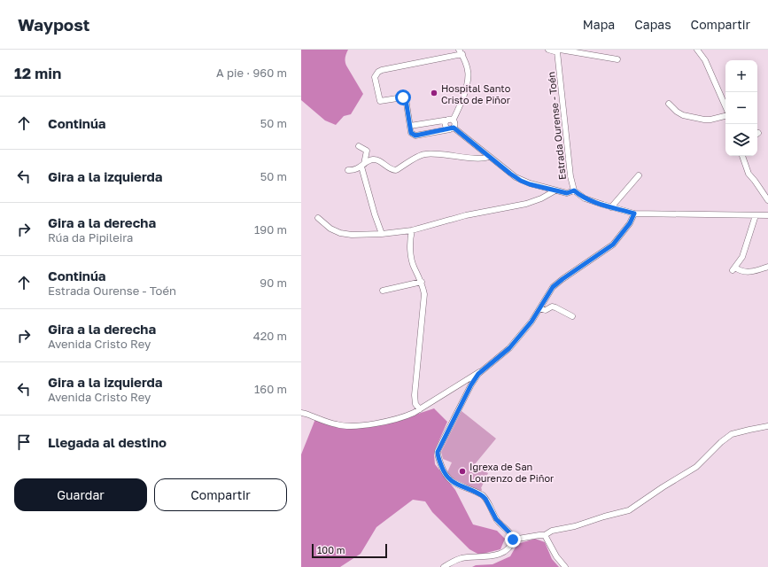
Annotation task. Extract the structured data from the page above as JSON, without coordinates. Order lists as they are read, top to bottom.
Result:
{
  "streets": {
    "street": ["Estrada Ourense - Toén"]
  },
  "places": ["Hospital Santo Cristo de Piñor", "Igrexa de San Lourenzo de Piñor"],
  "scale_bar": "100 m",
  "page": {
    "header": "Waypost",
    "nav": ["Mapa", "Capas", "Compartir"],
    "heading": ["12 min", "A pie · 960 m"],
    "map_buttons": ["+", "−"],
    "list": [
      ["Continúa", "50 m"],
      ["Gira a la izquierda", "50 m"],
      ["Gira a la derecha", "Rúa da Pipileira", "190 m"],
      ["Continúa", "Estrada Ourense - Toén", "90 m"],
      ["Gira a la derecha", "Avenida Cristo Rey", "420 m"],
      ["Gira a la izquierda", "Avenida Cristo Rey", "160 m"],
      "Llegada al destino"
    ],
    "buttons": ["Guardar", "Compartir"],
    "scale": "100 m"
  }
}
